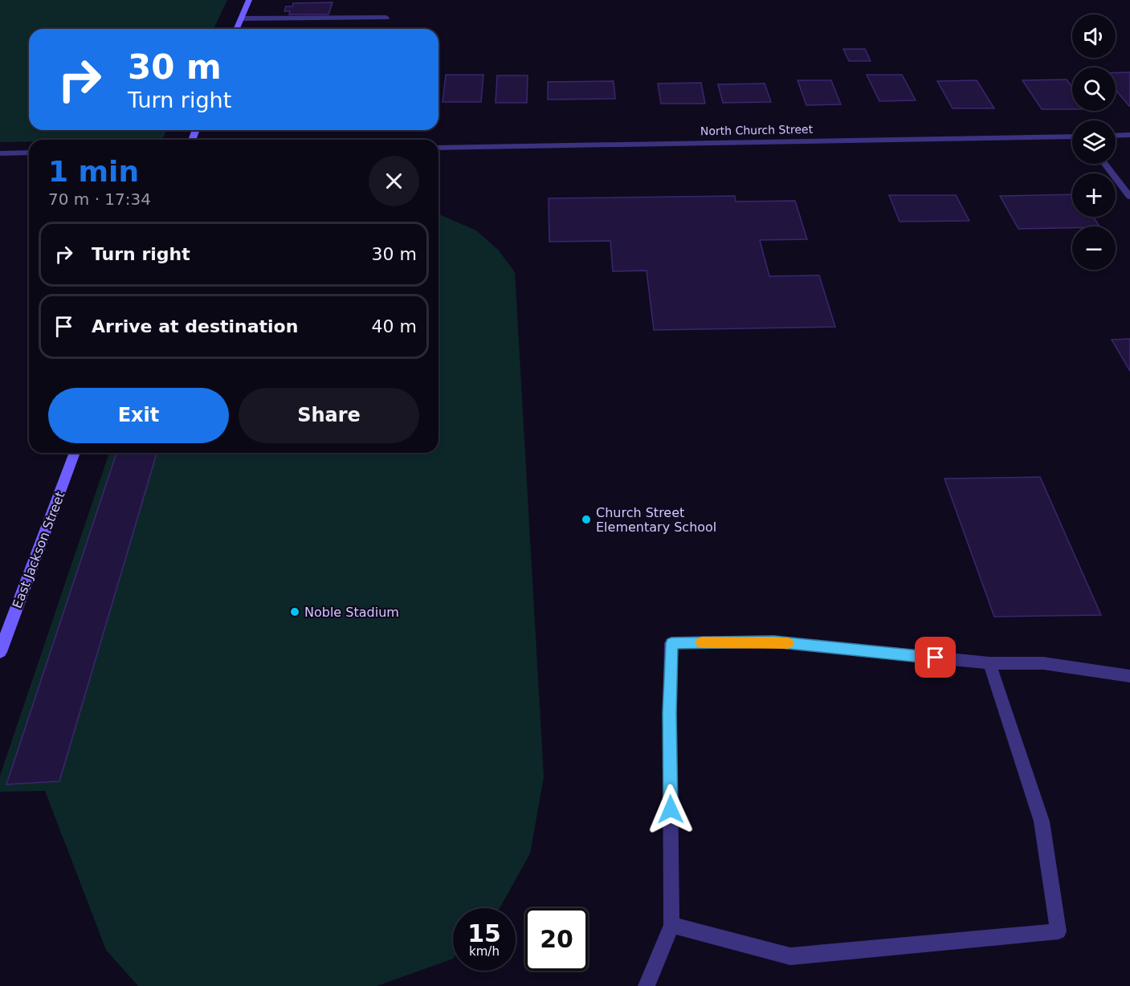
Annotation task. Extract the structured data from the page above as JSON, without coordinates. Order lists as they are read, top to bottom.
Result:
{
  "streets": {
    "street": ["North Church Street", "East Jackson Street"]
  },
  "places": ["Church Street Elementary School", "Noble Stadium"],
  "page": {
    "map_buttons": ["+", "−"],
    "turn": ["30 m", "Turn right"],
    "heading": ["1 min", "70 m · 17:34"],
    "list": [
      {
        "name": "Turn right",
        "value": "30 m"
      },
      {
        "name": "Arrive at destination",
        "value": "40 m"
      }
    ],
    "buttons": ["Exit", "Share"],
    "speed": "15 km/h",
    "limit": "20"
  }
}
